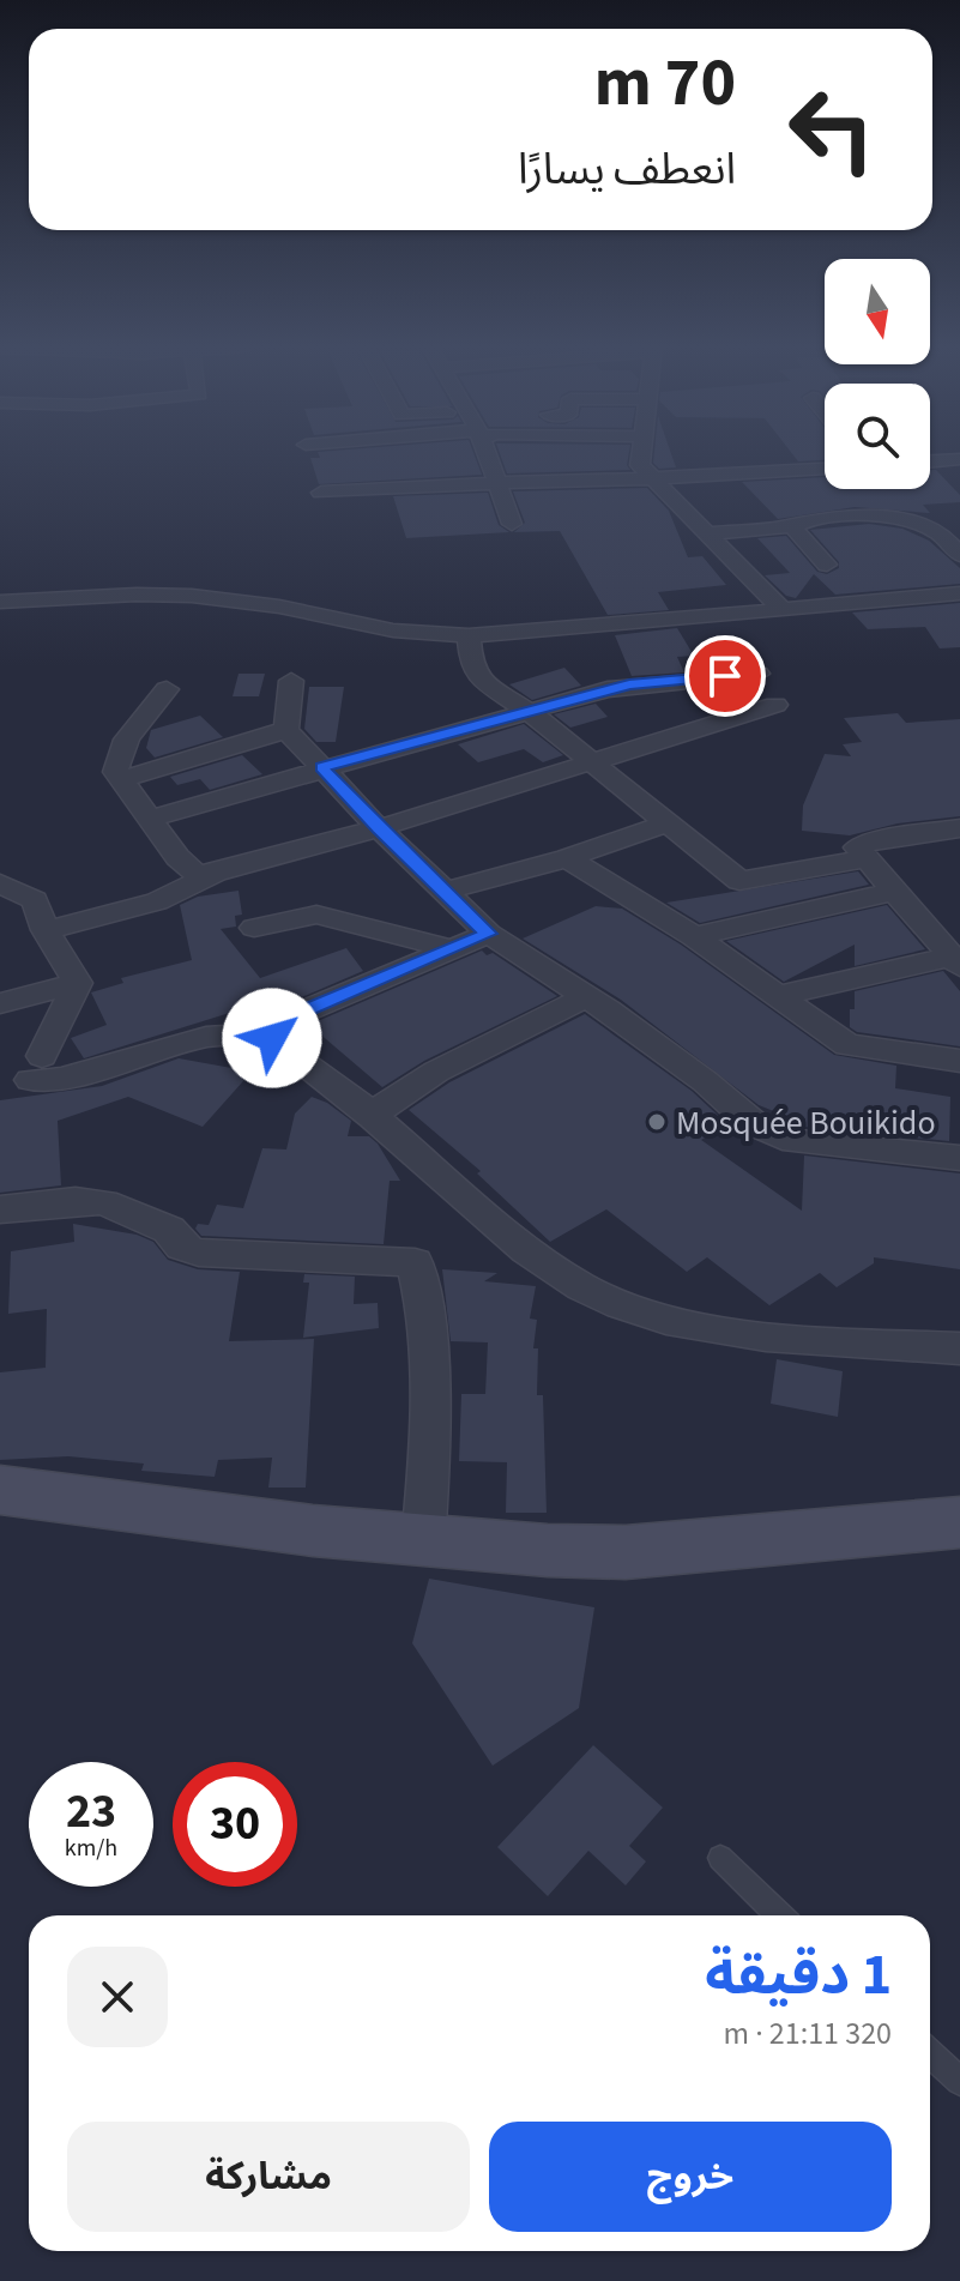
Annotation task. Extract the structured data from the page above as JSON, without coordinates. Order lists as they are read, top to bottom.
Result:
{
  "places": ["Mosquée Bouikido"],
  "north": "bottom",
  "page": {
    "turn": ["70 m", "انعطف يسارًا"],
    "speed": "23 km/h",
    "limit": "30",
    "heading": ["1 دقيقة", "320 m · 21:11"],
    "buttons": ["خروج", "مشاركة"]
  }
}
